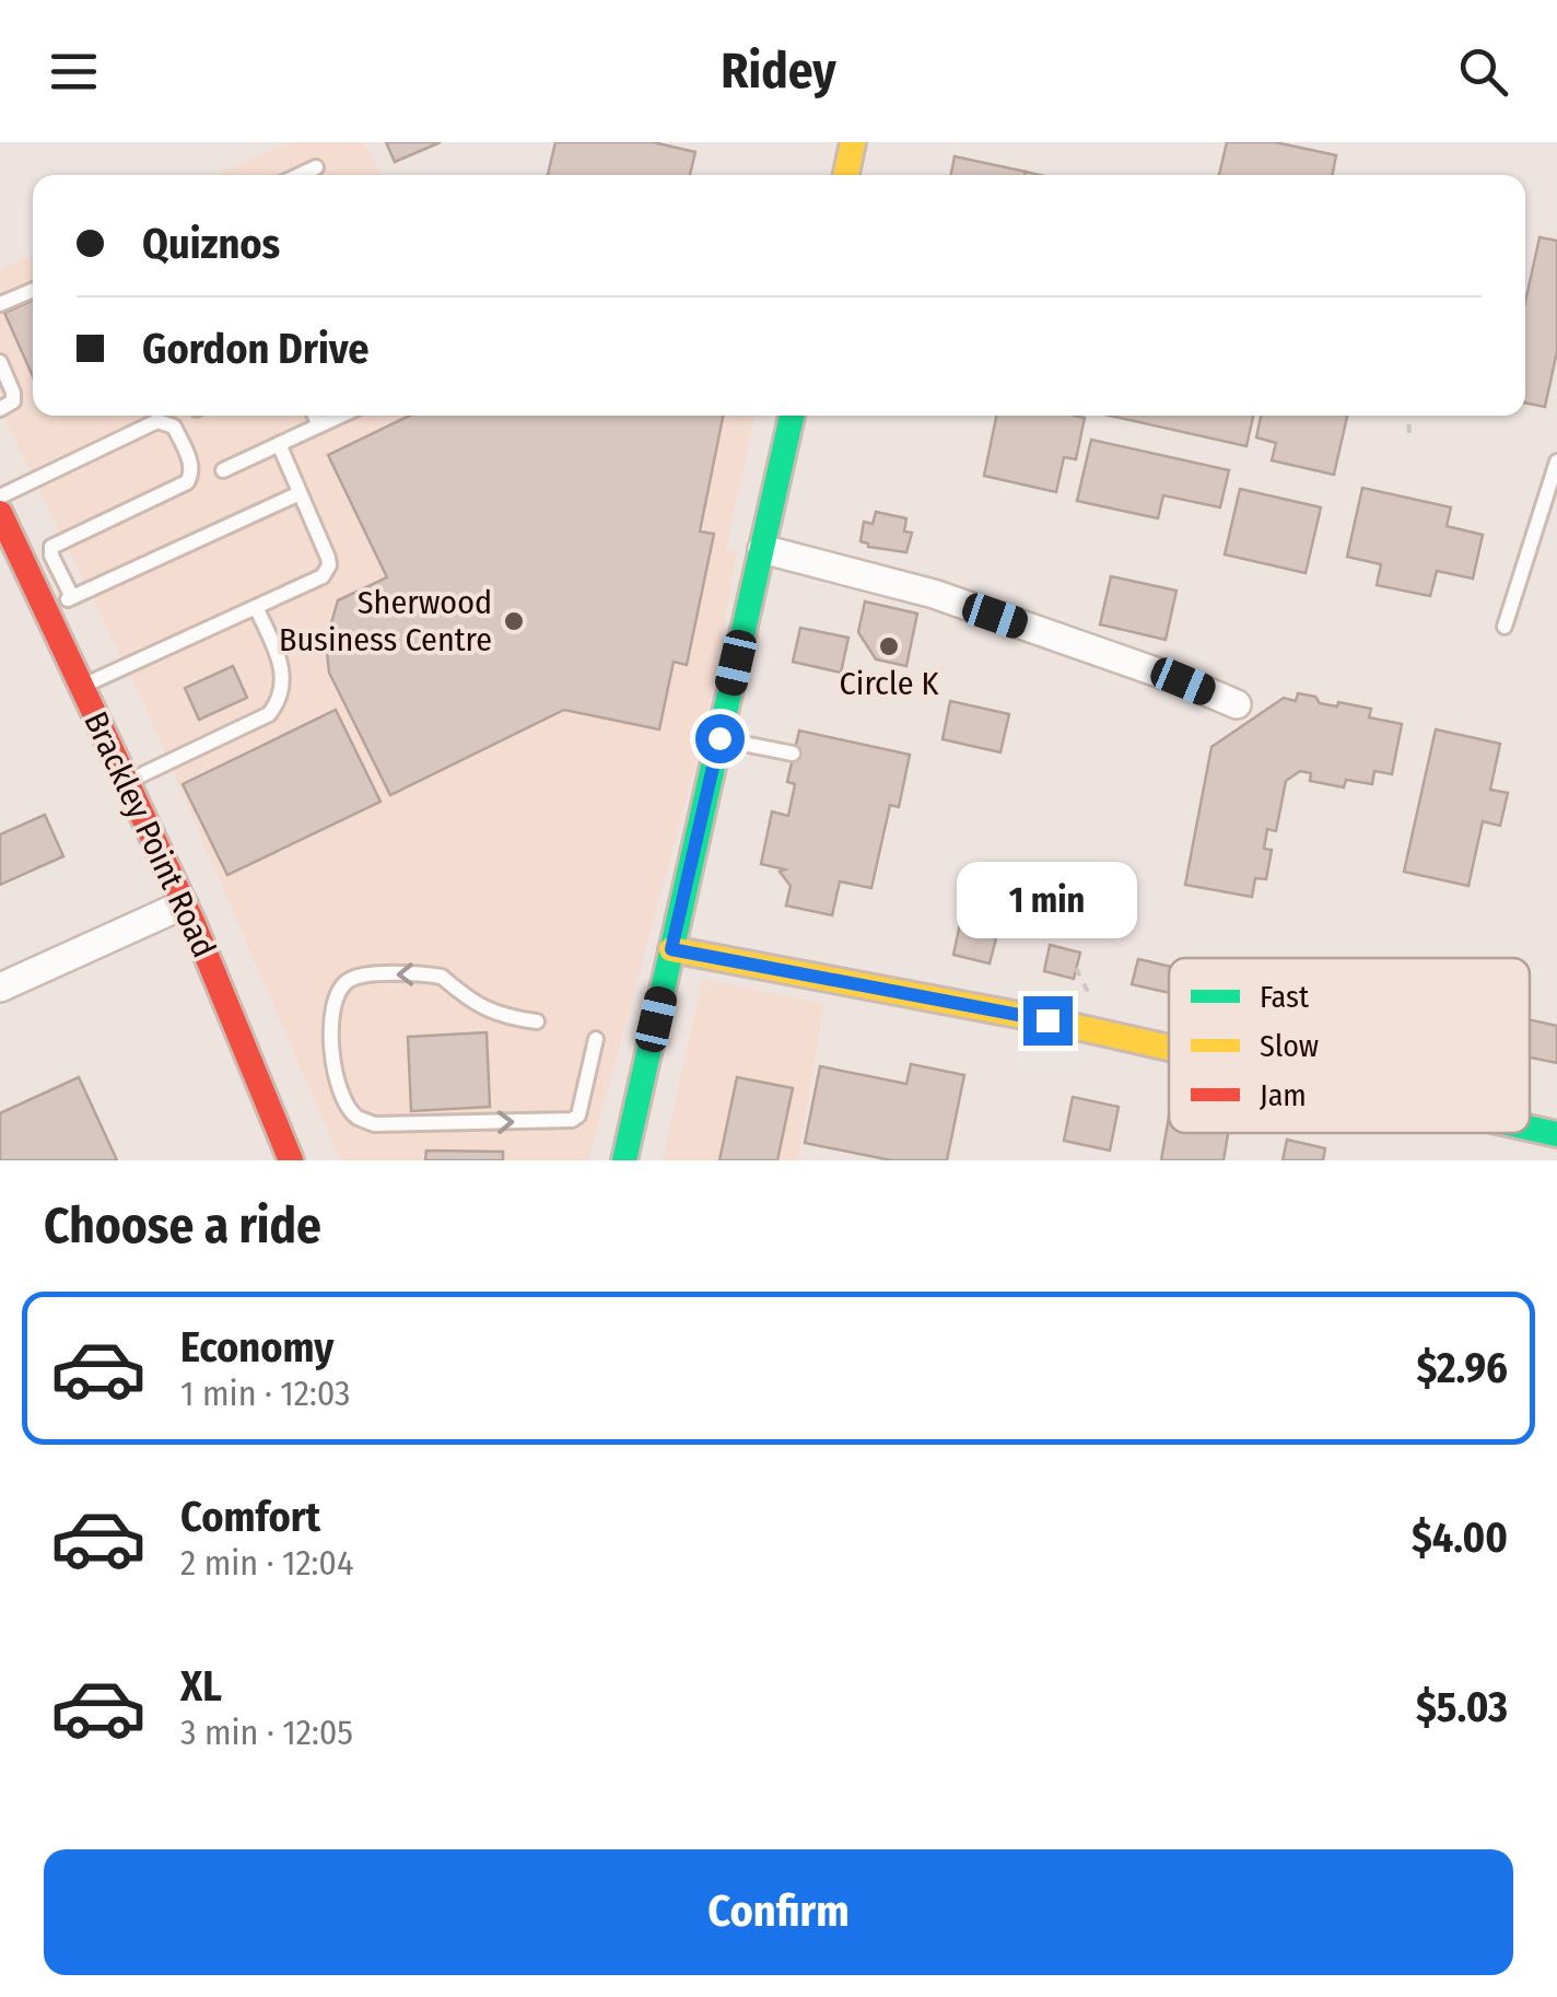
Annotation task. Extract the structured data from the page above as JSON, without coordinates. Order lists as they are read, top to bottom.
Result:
{
  "streets": {
    "main road": ["Brackley Point Road"]
  },
  "places": ["Sherwood Business Centre", "Circle K"],
  "legend": ["Fast", "Slow", "Jam"],
  "page": {
    "header": "Ridey",
    "banner": ["Quiznos", "Gordon Drive"],
    "bubble": "1 min",
    "heading": "Choose a ride",
    "list": [
      {
        "name": "Economy",
        "note": "1 min · 12:03",
        "value": "$2.96"
      },
      {
        "name": "Comfort",
        "note": "2 min · 12:04",
        "value": "$4.00"
      },
      {
        "name": "XL",
        "note": "3 min · 12:05",
        "value": "$5.03"
      }
    ],
    "buttons": "Confirm"
  }
}
